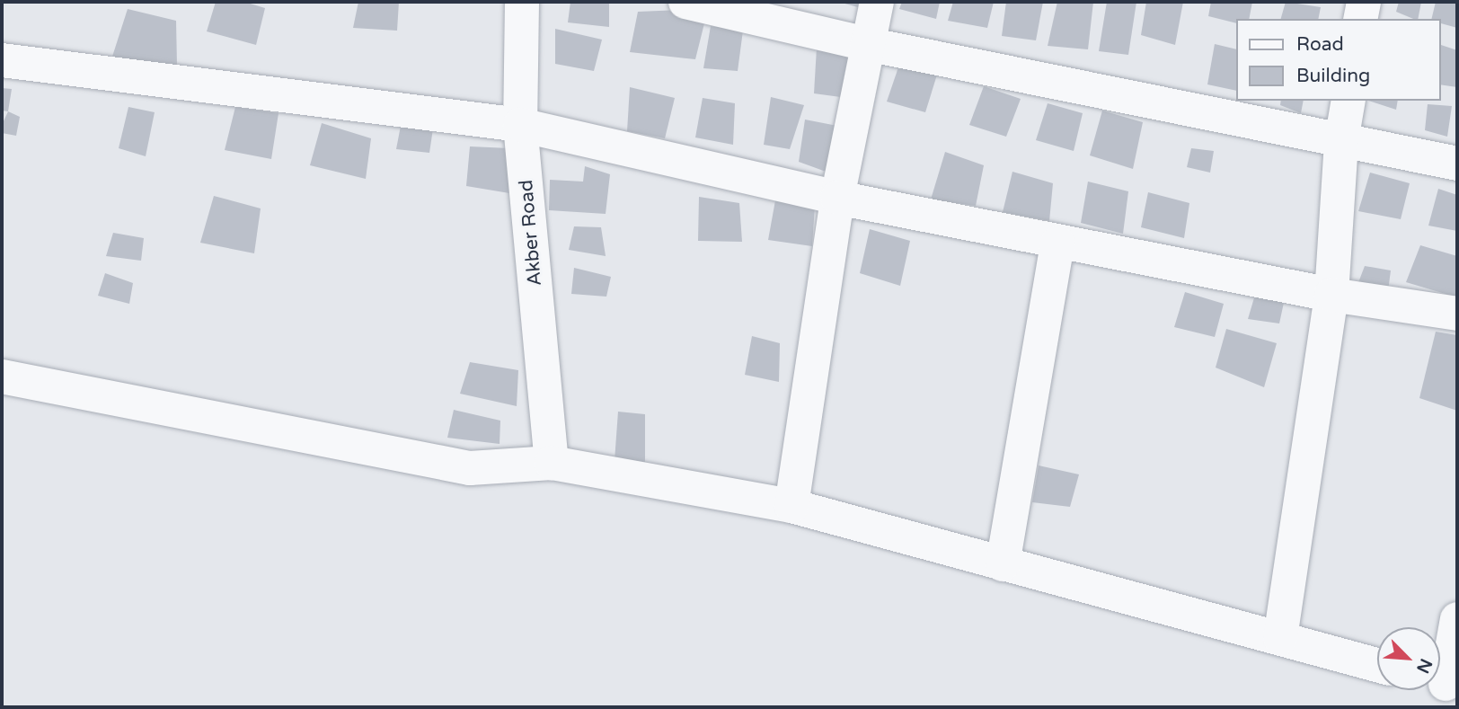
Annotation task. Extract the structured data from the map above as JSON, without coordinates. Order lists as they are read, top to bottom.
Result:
{
  "streets": {
    "street": ["Akber Road"]
  },
  "legend": ["Road", "Building"],
  "north": "bottom right"
}
